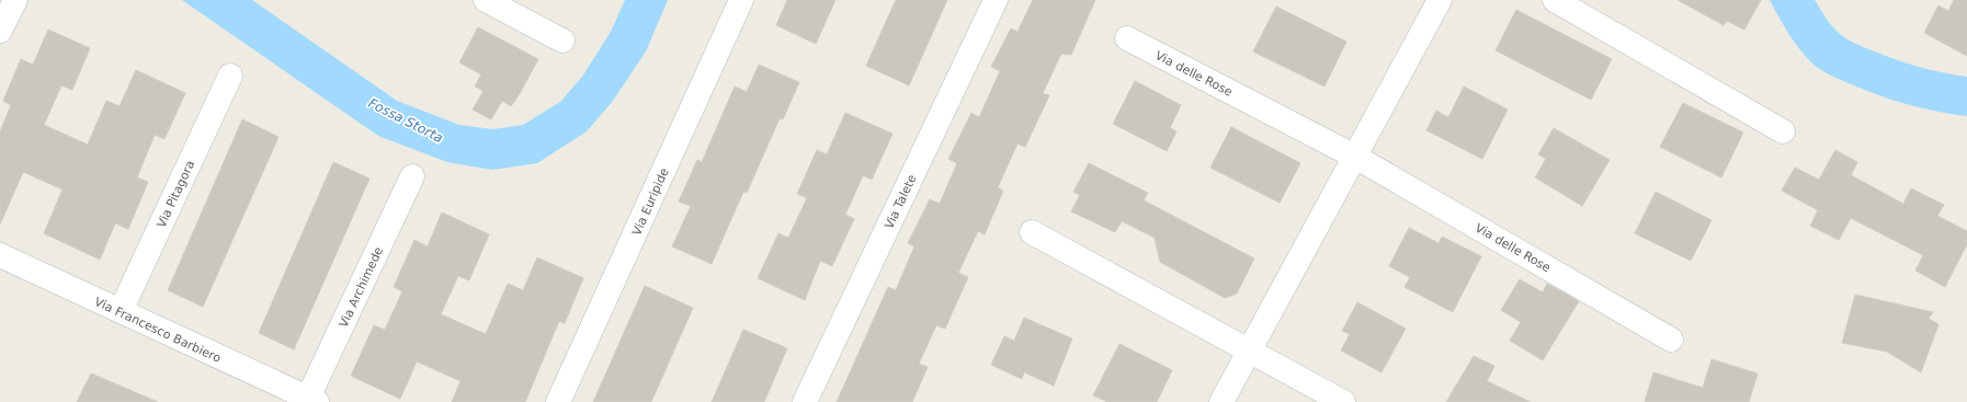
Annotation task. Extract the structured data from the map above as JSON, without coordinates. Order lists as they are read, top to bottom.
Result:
{
  "streets": {
    "street": [
      "Via delle Rose",
      "Via Pitagora",
      "Via Euripide",
      "Via Talete",
      "Via Archimede",
      "Via Francesco Barbiero"
    ]
  },
  "crossings": [
    ["Via Pitagora", "Via Francesco Barbiero"],
    ["Via Archimede", "Via Francesco Barbiero"]
  ],
  "water": ["Fossa Storta"]
}
